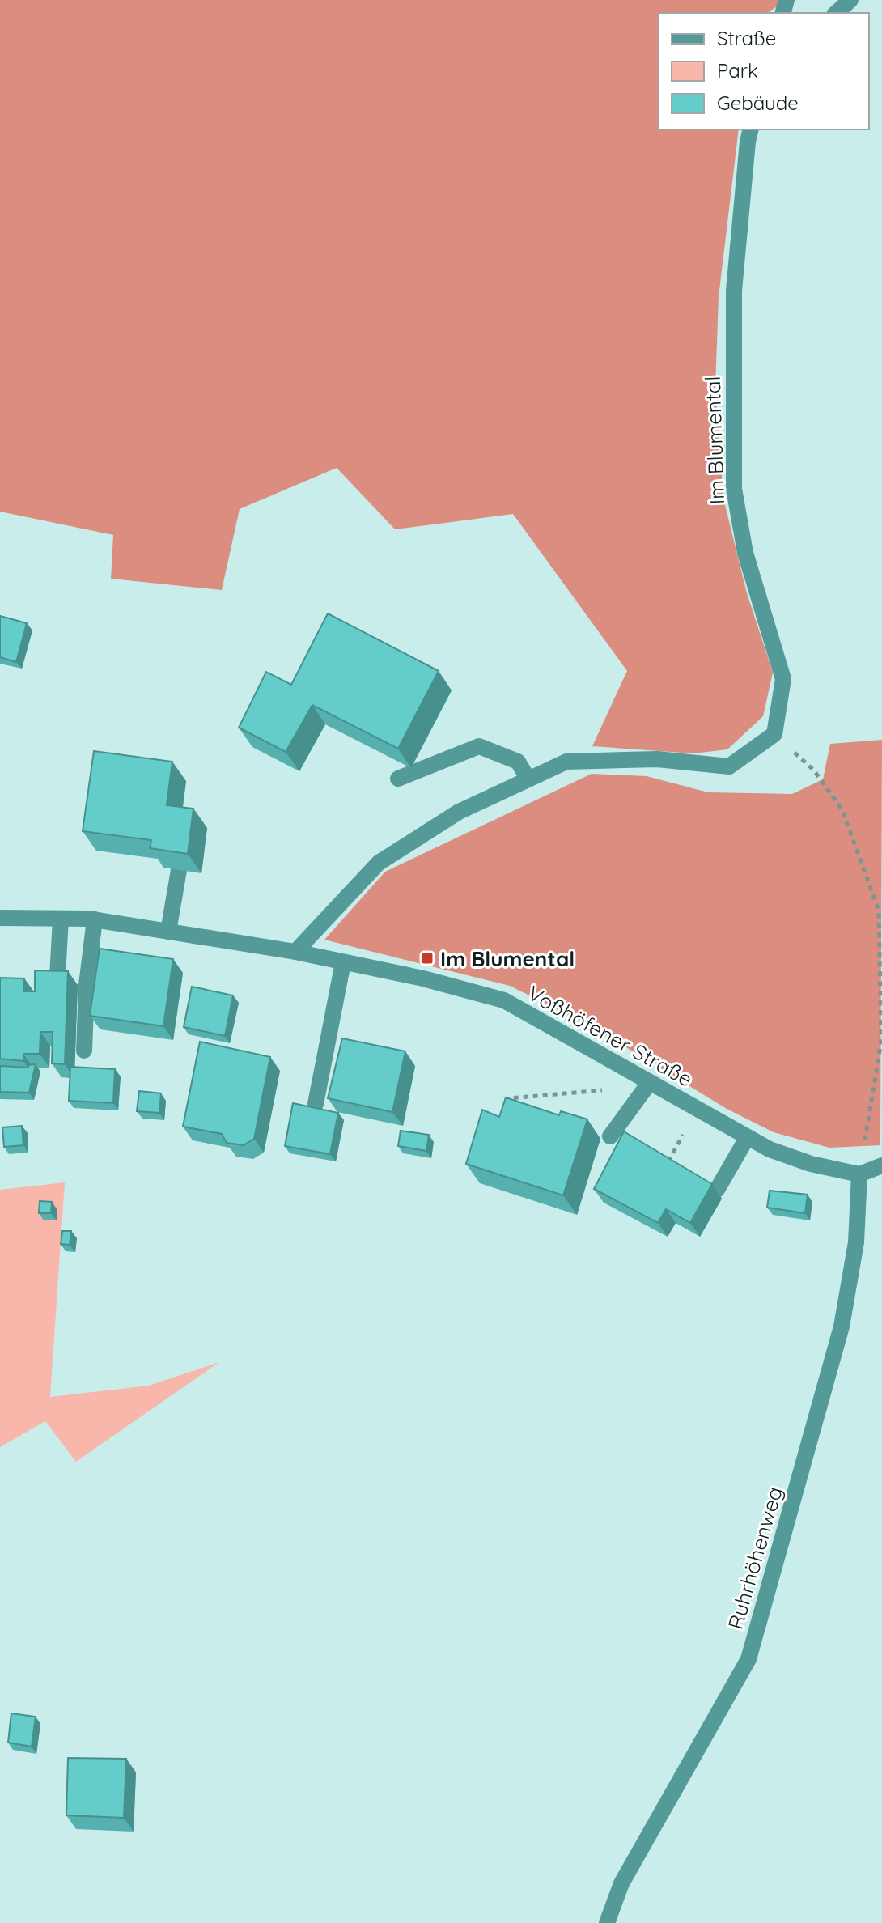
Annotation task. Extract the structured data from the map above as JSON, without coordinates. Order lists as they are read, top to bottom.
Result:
{
  "streets": {
    "street": ["Im Blumental", "Voßhöfener Straße", "Ruhrhöhenweg"]
  },
  "crossings": [
    ["Voßhöfener Straße", "Ruhrhöhenweg"]
  ],
  "places": {
    "transit": ["Im Blumental"]
  },
  "legend": ["Straße", "Park", "Gebäude"]
}
